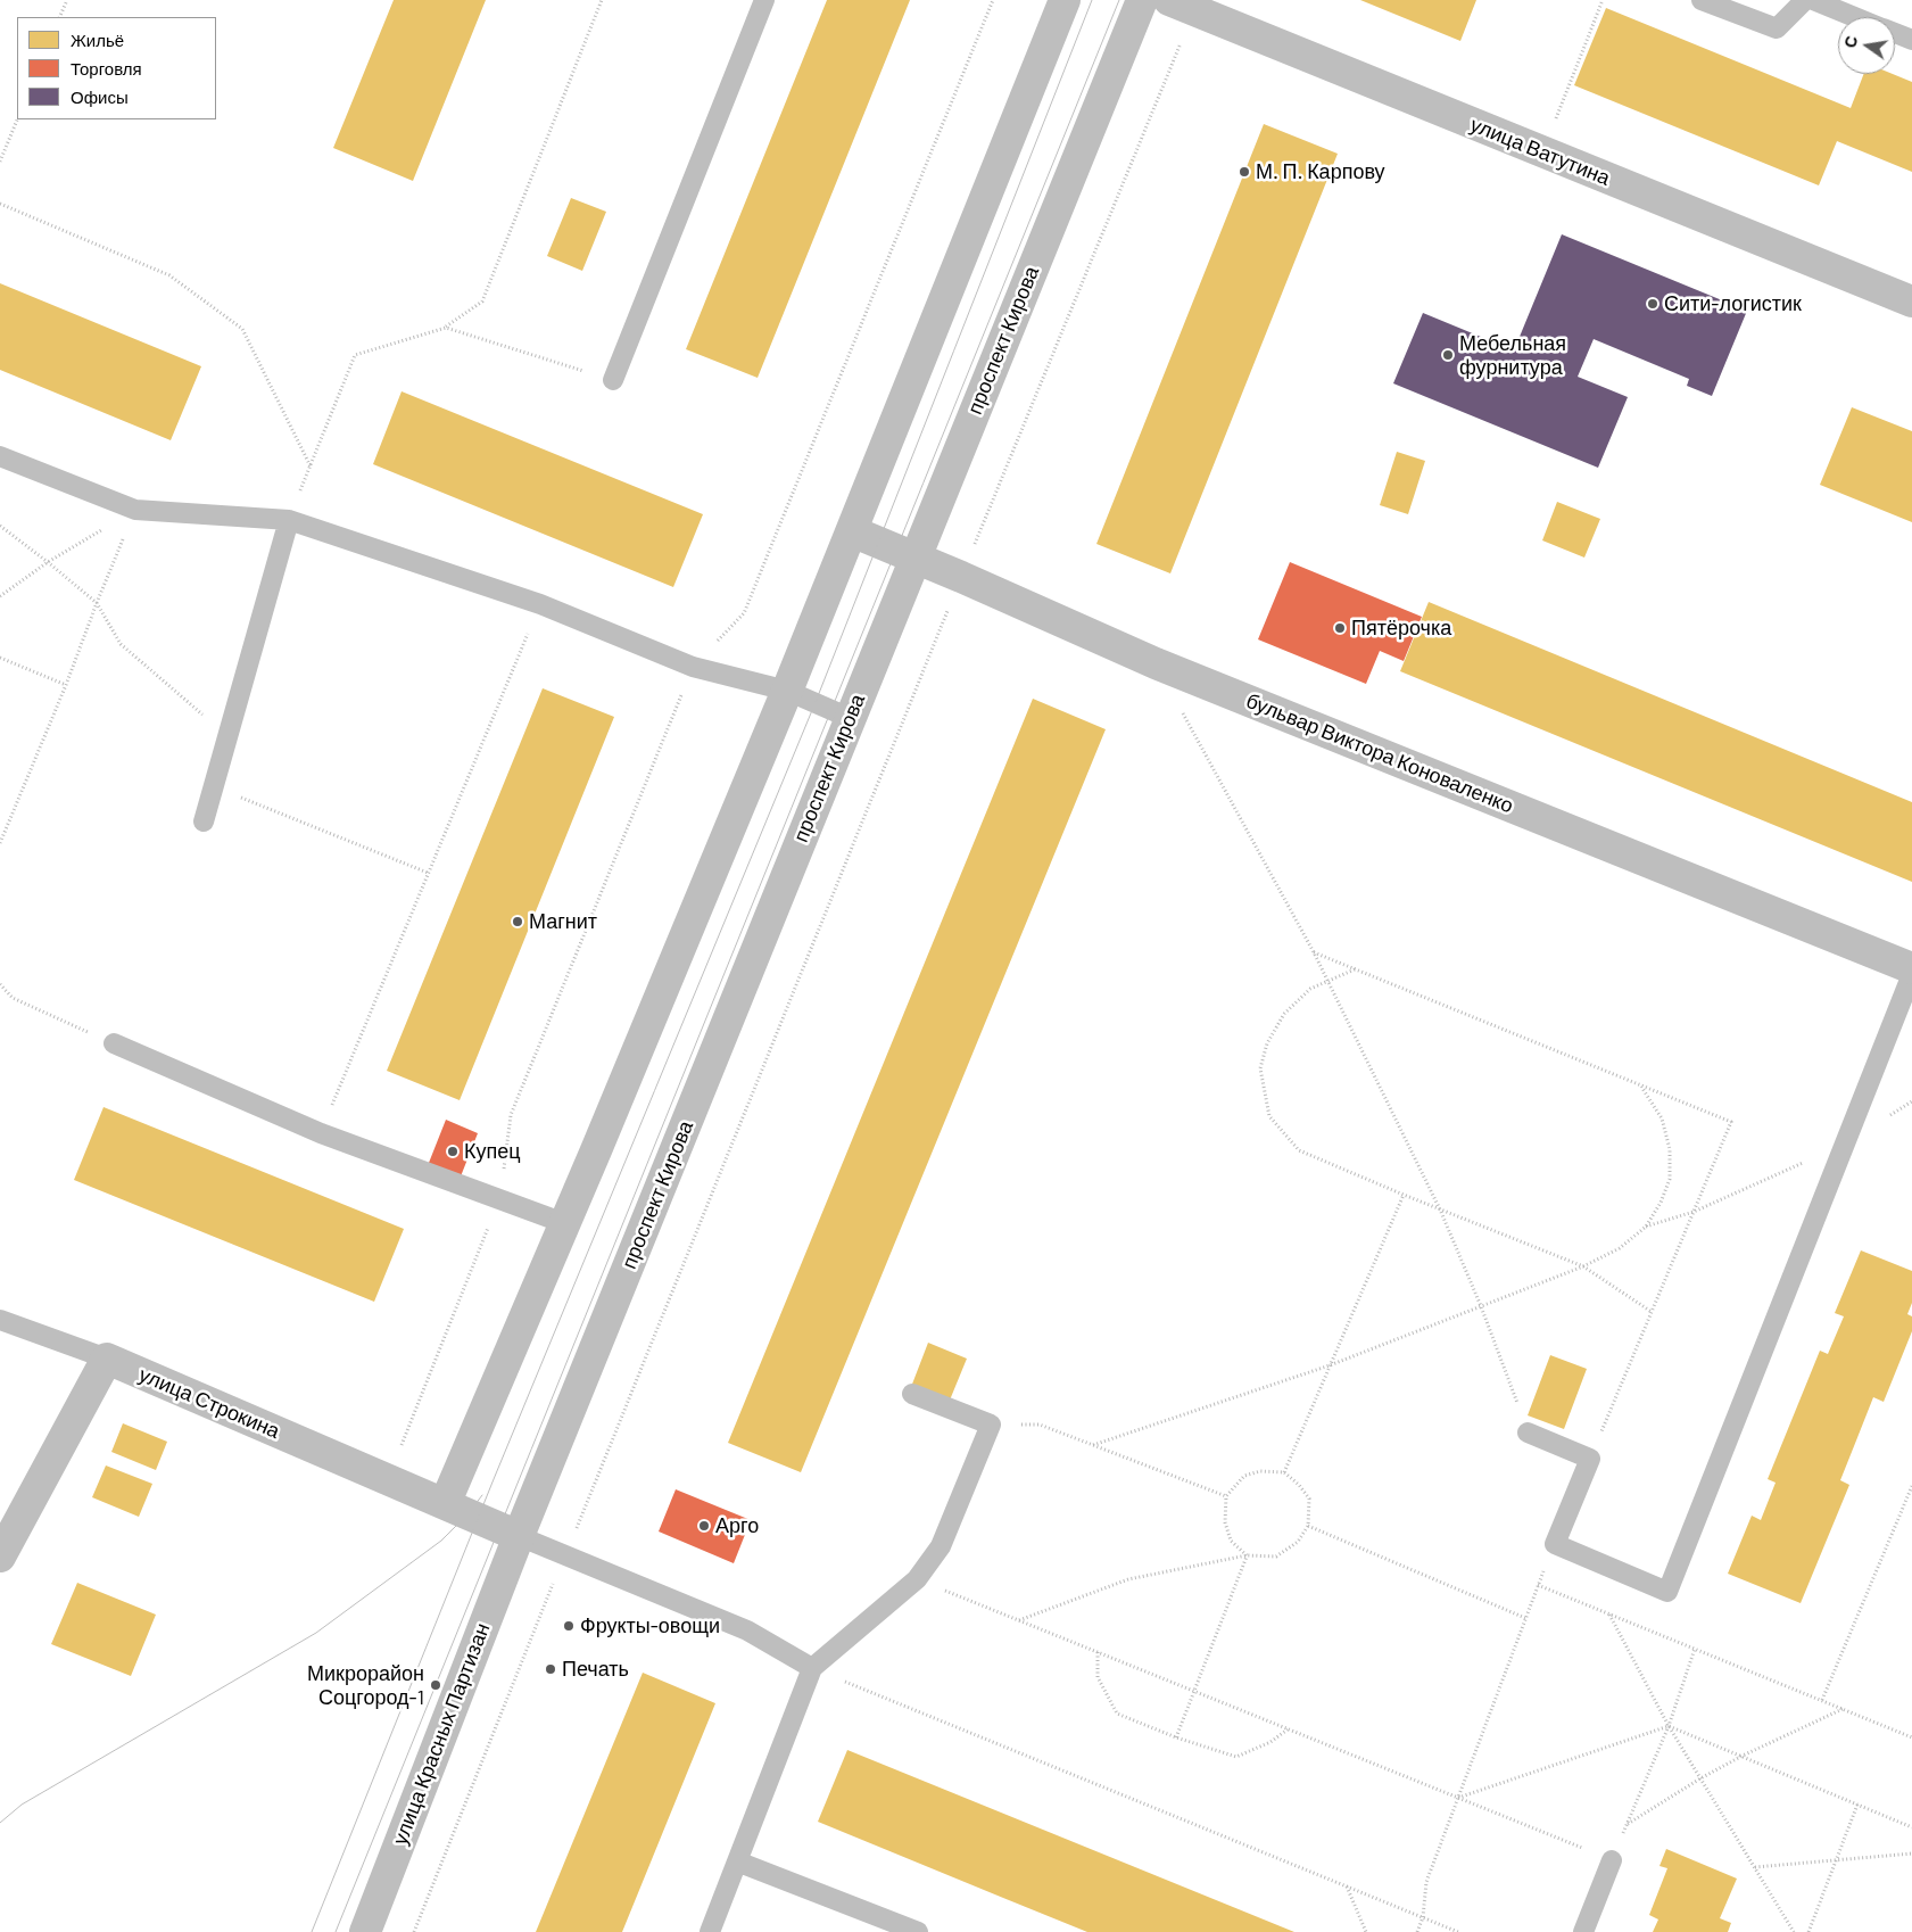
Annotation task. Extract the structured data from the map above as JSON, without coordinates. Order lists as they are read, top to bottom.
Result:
{
  "streets": {
    "street": [
      "улица Ватутина",
      "проспект Кирова",
      "бульвар Виктора Коноваленко",
      "улица Строкина",
      "улица Красных Партизан"
    ]
  },
  "crossings": [
    ["проспект Кирова", "бульвар Виктора Коноваленко"],
    ["проспект Кирова", "улица Строкина"],
    ["проспект Кирова", "улица Красных Партизан"],
    ["улица Строкина", "улица Красных Партизан"]
  ],
  "places": [
    "М. П. Карпову",
    "Сити-логистик",
    "Мебельная фурнитура",
    "Пятёрочка",
    "Магнит",
    "Купец",
    "Арго",
    "Фрукты-овощи",
    "Печать",
    "Микрорайон Соцгород-1"
  ],
  "legend": ["Жильё", "Торговля", "Офисы"],
  "north": "left"
}
